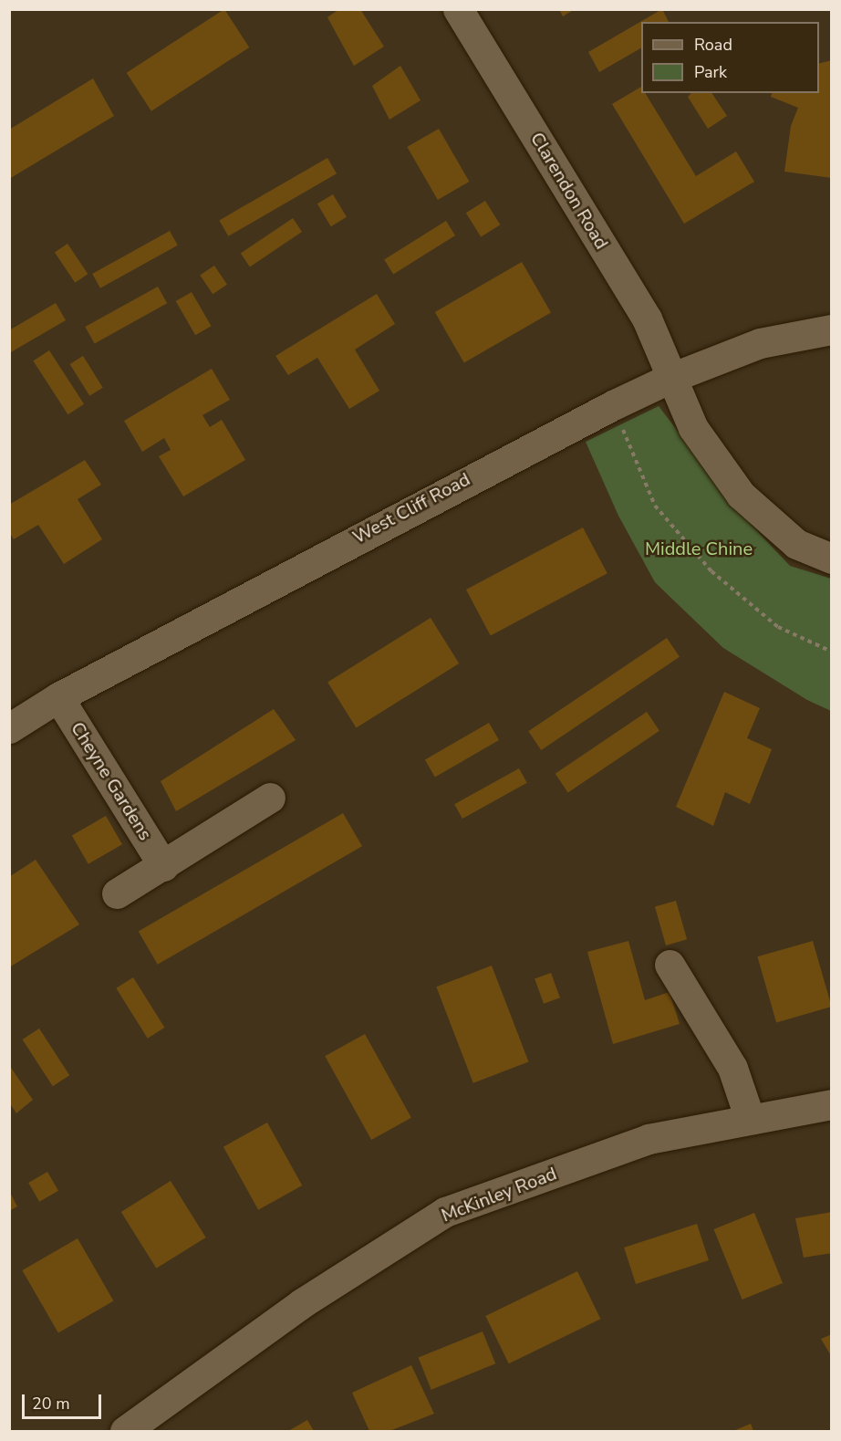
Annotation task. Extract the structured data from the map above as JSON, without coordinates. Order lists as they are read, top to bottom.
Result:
{
  "streets": {
    "street": [
      "Clarendon Road",
      "West Cliff Road",
      "Cheyne Gardens",
      "McKinley Road"
    ]
  },
  "crossings": [
    ["Clarendon Road", "West Cliff Road"],
    ["West Cliff Road", "Cheyne Gardens"]
  ],
  "parks": ["Middle Chine"],
  "legend": ["Road", "Park"],
  "scale_bar": "20 m"
}
